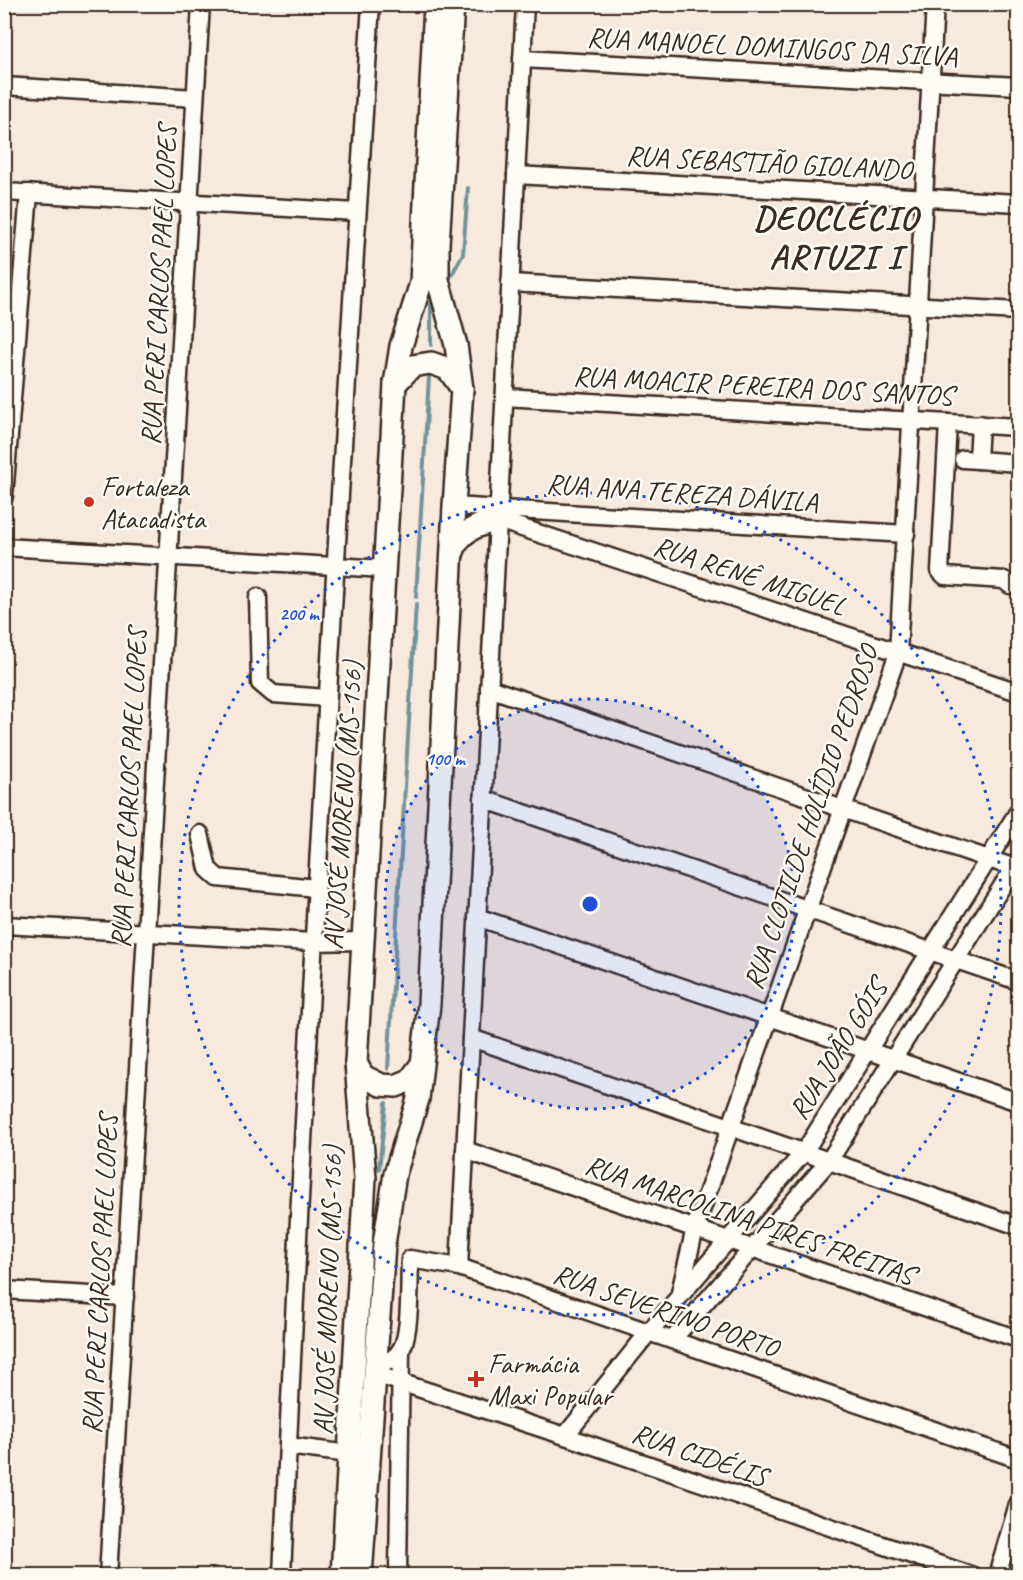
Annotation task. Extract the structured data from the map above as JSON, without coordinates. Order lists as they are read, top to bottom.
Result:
{
  "streets": {
    "main road": ["AV JOSÉ MORENO (MS-156)"],
    "street": [
      "RUA MANOEL DOMINGOS DA SILVA",
      "RUA SEBASTIÃO GIOLANDO",
      "RUA PERI CARLOS PAEL LOPES",
      "RUA MOACIR PEREIRA DOS SANTOS",
      "RUA ANA TEREZA DÁVILA",
      "RUA RENÊ MIGUEL",
      "RUA CLOTILDE HOLÍDIO PEDROSO",
      "RUA JOÃO GÓIS",
      "RUA MARCOLINA PIRES FREITAS",
      "RUA SEVERINO PORTO",
      "RUA CIDÉLIS"
    ]
  },
  "crossings": [
    ["RUA MANOEL DOMINGOS DA SILVA", "RUA CLOTILDE HOLÍDIO PEDROSO"],
    ["RUA SEBASTIÃO GIOLANDO", "RUA CLOTILDE HOLÍDIO PEDROSO"],
    ["RUA MOACIR PEREIRA DOS SANTOS", "RUA CLOTILDE HOLÍDIO PEDROSO"],
    ["RUA ANA TEREZA DÁVILA", "RUA RENÊ MIGUEL"],
    ["RUA ANA TEREZA DÁVILA", "AV JOSÉ MORENO (MS-156)"],
    ["RUA ANA TEREZA DÁVILA", "RUA CLOTILDE HOLÍDIO PEDROSO"],
    ["RUA RENÊ MIGUEL", "RUA CLOTILDE HOLÍDIO PEDROSO"],
    ["AV JOSÉ MORENO (MS-156)", "RUA CIDÉLIS"],
    ["RUA CLOTILDE HOLÍDIO PEDROSO", "RUA JOÃO GÓIS"],
    ["RUA CLOTILDE HOLÍDIO PEDROSO", "RUA MARCOLINA PIRES FREITAS"],
    ["RUA CLOTILDE HOLÍDIO PEDROSO", "RUA SEVERINO PORTO"],
    ["RUA JOÃO GÓIS", "RUA MARCOLINA PIRES FREITAS"],
    ["RUA JOÃO GÓIS", "RUA SEVERINO PORTO"]
  ],
  "districts": ["DEOCLÉCIO ARTUZI I"],
  "places": {
    "other": ["Fortaleza Atacadista"],
    "health": ["Farmácia Maxi Popular"]
  },
  "rings": ["200 m", "100 m"]
}
